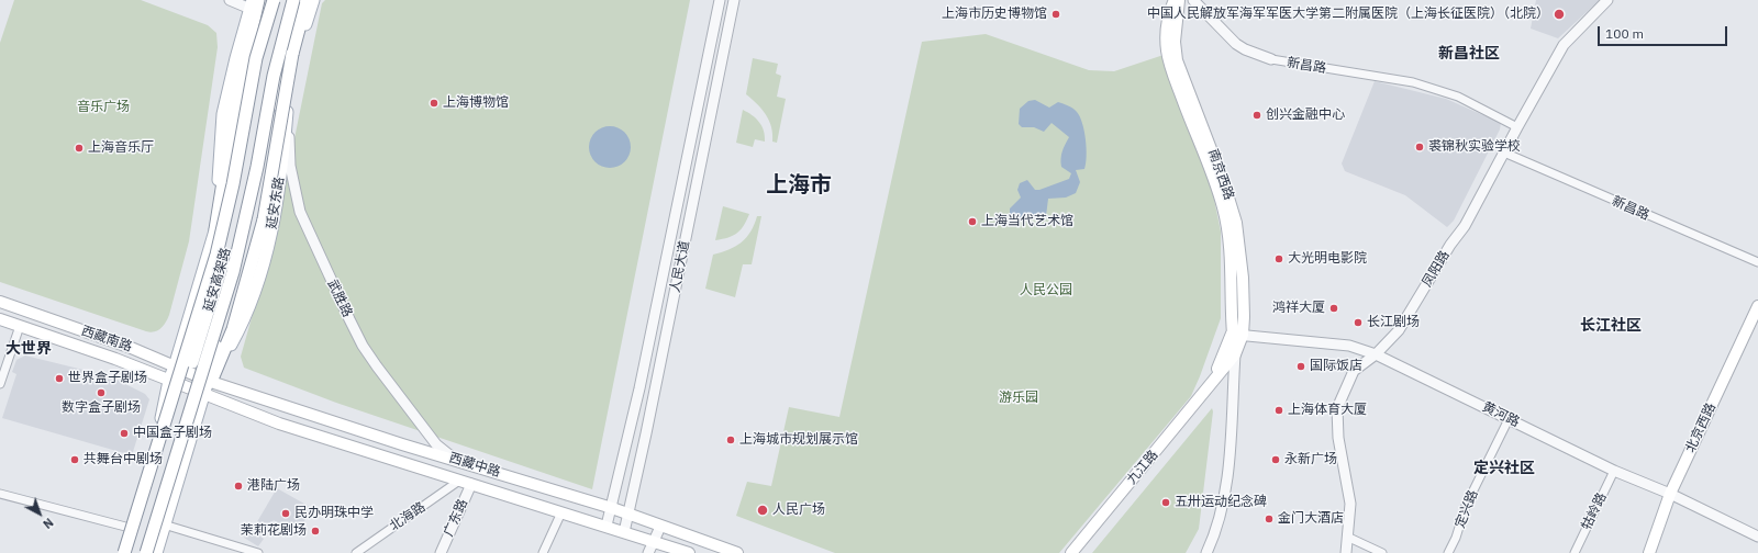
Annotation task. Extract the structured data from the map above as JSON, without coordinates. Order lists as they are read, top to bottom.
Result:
{
  "streets": {
    "main road": [
      "南京西路",
      "延安东路",
      "延安高架路",
      "西藏南路",
      "北京西路",
      "西藏中路",
      "九江路"
    ],
    "street": [
      "新昌路",
      "人民大道",
      "凤阳路",
      "武胜路",
      "黄河路",
      "定兴路",
      "牯岭路",
      "北海路",
      "广东路"
    ]
  },
  "crossings": [
    ["新昌路", "凤阳路"],
    ["南京西路", "黄河路"],
    ["南京西路", "九江路"],
    ["延安东路", "武胜路"],
    ["延安东路", "西藏南路"],
    ["延安东路", "西藏中路"],
    ["人民大道", "西藏中路"],
    ["凤阳路", "黄河路"],
    ["武胜路", "西藏中路"],
    ["西藏南路", "西藏中路"],
    ["黄河路", "北京西路"],
    ["黄河路", "九江路"],
    ["黄河路", "定兴路"],
    ["黄河路", "牯岭路"],
    ["西藏中路", "北海路"],
    ["西藏中路", "广东路"]
  ],
  "districts": [
    "新昌社区",
    "上海市",
    "长江社区",
    "大世界",
    "定兴社区"
  ],
  "parks": ["音乐广场", "人民公园", "游乐园"],
  "places": [
    "上海市历史博物馆",
    "中国人民解放军海军军医大学第二附属医院（上海长征医院）（北院）",
    "上海博物馆",
    "创兴金融中心",
    "裘锦秋实验学校",
    "上海音乐厅",
    "上海当代艺术馆",
    "大光明电影院",
    "鸿祥大厦",
    "长江剧场",
    "国际饭店",
    "世界盒子剧场",
    "数字盒子剧场",
    "上海体育大厦",
    "中国盒子剧场",
    "上海城市规划展示馆",
    "共舞台中剧场",
    "永新广场",
    "港陆广场",
    "五卅运动纪念碑",
    "人民广场",
    "民办明珠中学",
    "金门大酒店",
    "茉莉花剧场"
  ],
  "scale_bar": "100 m",
  "north": "bottom right"
}
